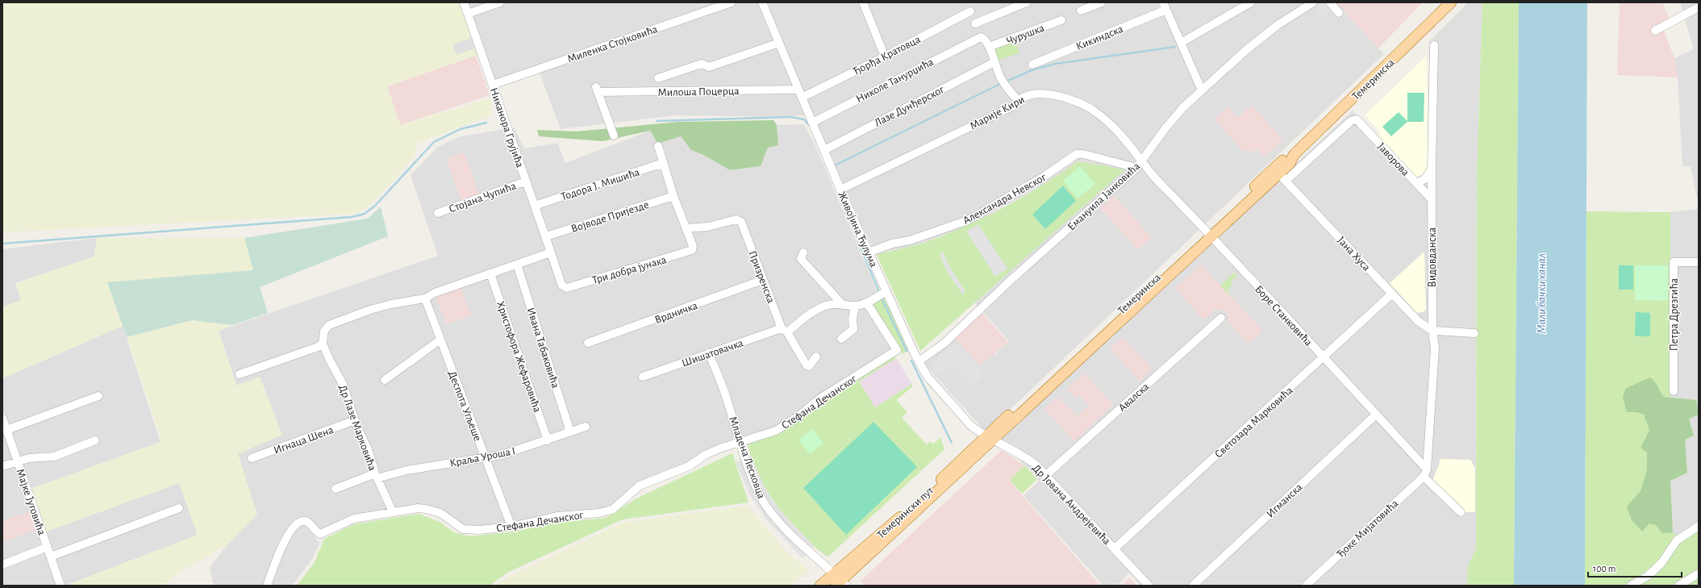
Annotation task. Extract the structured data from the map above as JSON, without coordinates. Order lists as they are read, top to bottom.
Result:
{
  "streets": {
    "main road": ["Темеринска", "Темерински пут"],
    "street": [
      "Чурушка",
      "Кикиндска",
      "Миленка Стојковића",
      "Ђорђа Кратовца",
      "Николе Танурџића",
      "Милоша Поцерца",
      "Лазе Дунђерског",
      "Марије Кири",
      "Никанора Грујића",
      "Јаворова",
      "Тодора Ј. Мишића",
      "Емануила Јанковића",
      "Стојана Чупића",
      "Александра Невског",
      "Војводе Пријезде",
      "Живојина Ћулума",
      "Јана Хуса",
      "Видовданска",
      "Три добра јунака",
      "Призренска",
      "Врдничка",
      "Петра Дрезгића",
      "Боре Станковића",
      "Ивана Табаковића",
      "Шишатовачка",
      "Христофора Жефаровића",
      "Авалска",
      "Стефана Дечанског",
      "Деспота Угљеше",
      "Светозара Марковића",
      "Др Лазе Марковића",
      "Игнаца Шена",
      "Краља Уроша I",
      "Младена Лесковца",
      "Игманска",
      "Мајке Југовића",
      "Др Јована Андрејевића",
      "Ђоке Мијатовића"
    ]
  },
  "crossings": [
    ["Чурушка", "Николе Танурџића"],
    ["Миленка Стојковића", "Никанора Грујића"],
    ["Ђорђа Кратовца", "Живојина Ћулума"],
    ["Темеринска", "Јаворова"],
    ["Темеринска", "Живојина Ћулума"],
    ["Темеринска", "Јана Хуса"],
    ["Темеринска", "Боре Станковића"],
    ["Темеринска", "Др Јована Андрејевића"],
    ["Темеринска", "Темерински пут"],
    ["Николе Танурџића", "Живојина Ћулума"],
    ["Милоша Поцерца", "Живојина Ћулума"],
    ["Лазе Дунђерског", "Живојина Ћулума"],
    ["Марије Кири", "Емануила Јанковића"],
    ["Марије Кири", "Живојина Ћулума"],
    ["Марије Кири", "Боре Станковића"],
    ["Никанора Грујића", "Тодора Ј. Мишића"],
    ["Никанора Грујића", "Стојана Чупића"],
    ["Никанора Грујића", "Војводе Пријезде"],
    ["Никанора Грујића", "Три добра јунака"],
    ["Јаворова", "Јана Хуса"],
    ["Јаворова", "Видовданска"],
    ["Емануила Јанковића", "Александра Невског"],
    ["Емануила Јанковића", "Живојина Ћулума"],
    ["Емануила Јанковића", "Боре Станковића"],
    ["Александра Невског", "Живојина Ћулума"],
    ["Живојина Ћулума", "Др Јована Андрејевића"],
    ["Живојина Ћулума", "Темерински пут"],
    ["Јана Хуса", "Видовданска"],
    ["Јана Хуса", "Светозара Марковића"],
    ["Видовданска", "Боре Станковића"],
    ["Видовданска", "Ђоке Мијатовића"],
    ["Три добра јунака", "Призренска"],
    ["Призренска", "Врдничка"],
    ["Призренска", "Шишатовачка"],
    ["Боре Станковића", "Светозара Марковића"],
    ["Боре Станковића", "Игманска"],
    ["Боре Станковића", "Ђоке Мијатовића"],
    ["Ивана Табаковића", "Краља Уроша I"],
    ["Шишатовачка", "Стефана Дечанског"],
    ["Шишатовачка", "Младена Лесковца"],
    ["Христофора Жефаровића", "Краља Уроша I"],
    ["Авалска", "Др Јована Андрејевића"],
    ["Стефана Дечанског", "Деспота Угљеше"],
    ["Стефана Дечанског", "Др Лазе Марковића"],
    ["Стефана Дечанског", "Младена Лесковца"],
    ["Деспота Угљеше", "Краља Уроша I"],
    ["Светозара Марковића", "Др Јована Андрејевића"],
    ["Др Лазе Марковића", "Игнаца Шена"],
    ["Др Лазе Марковића", "Краља Уроша I"],
    ["Младена Лесковца", "Темерински пут"],
    ["Др Јована Андрејевића", "Темерински пут"]
  ],
  "water": ["Мали бачки канал"],
  "scale_bar": "100 m"
}
